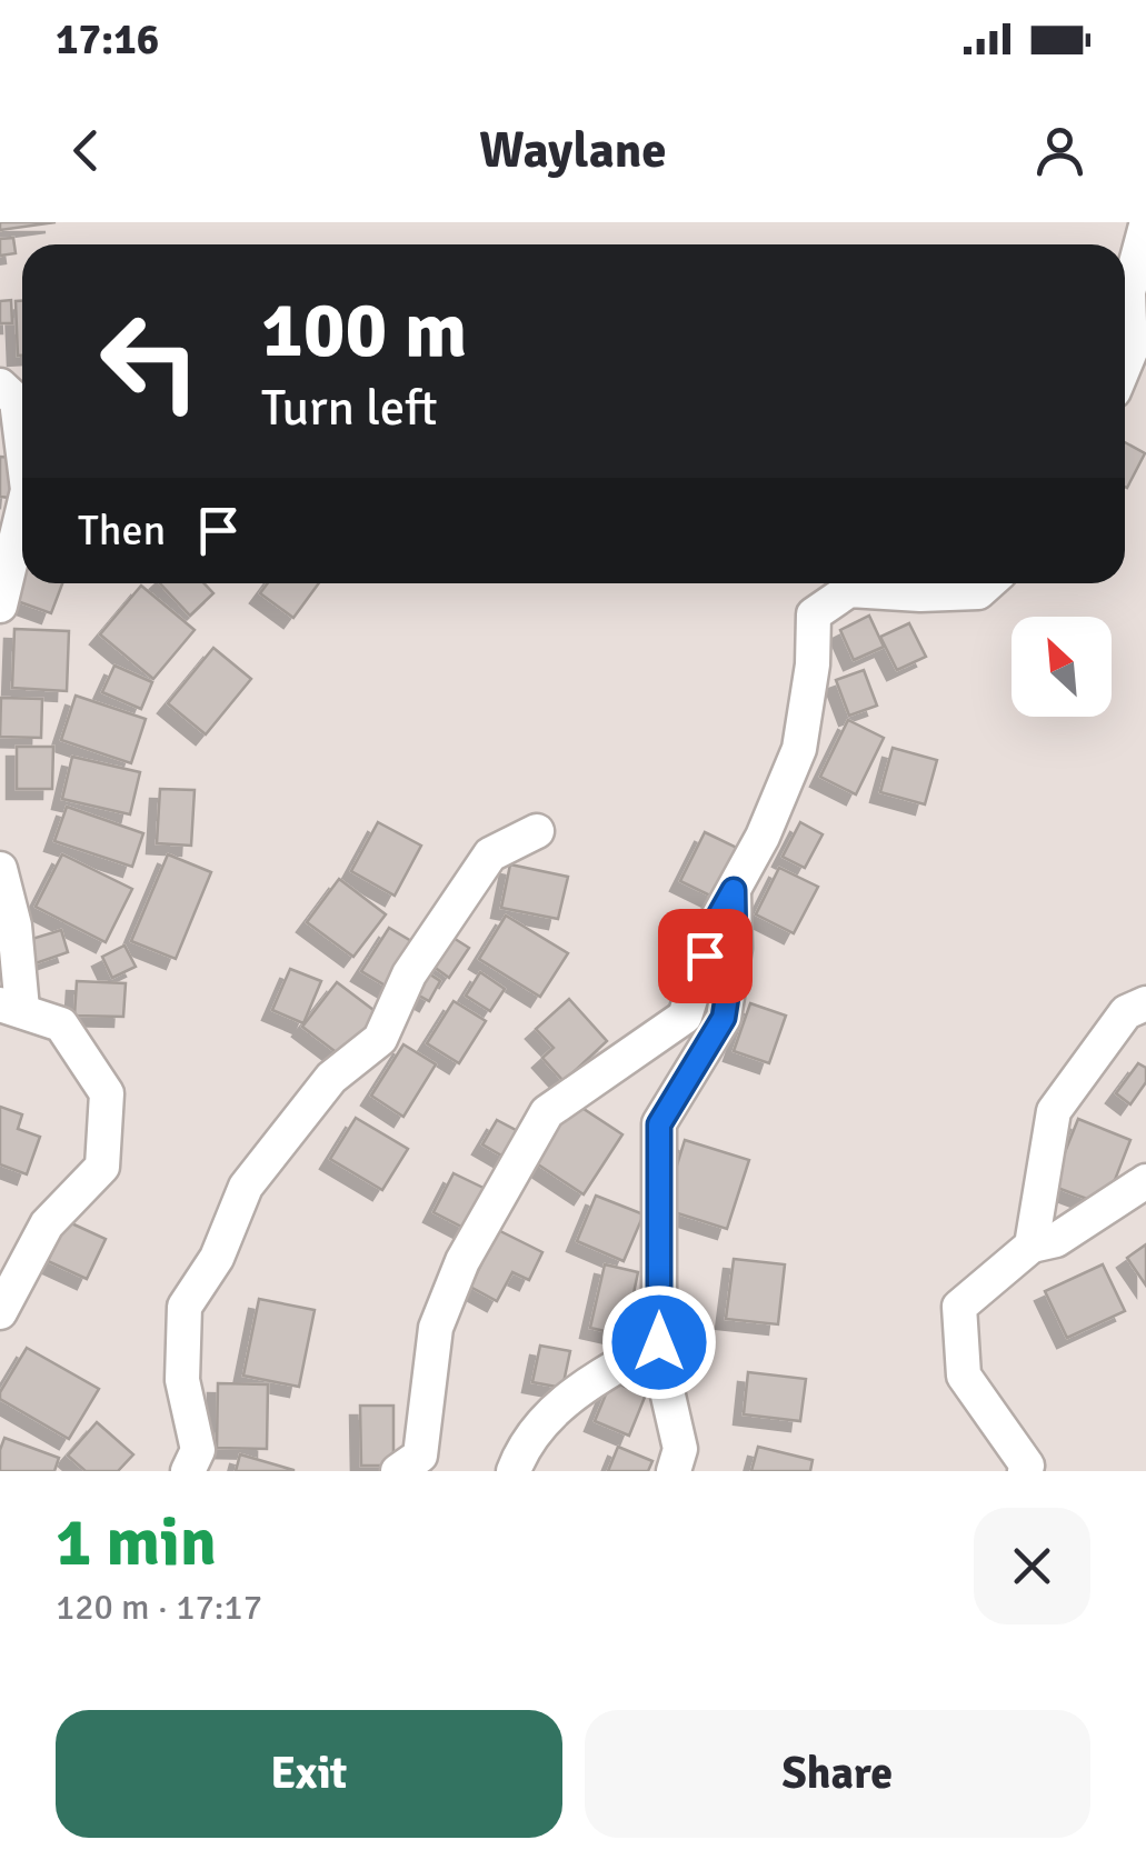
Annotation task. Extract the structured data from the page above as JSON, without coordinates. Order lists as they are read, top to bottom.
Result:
{
  "north": "top left",
  "page": {
    "status": "17:16",
    "header": "Waylane",
    "turn": ["100 m", "Turn left"],
    "then": "Then",
    "heading": ["1 min", "120 m · 17:17"],
    "buttons": ["Exit", "Share"]
  }
}
